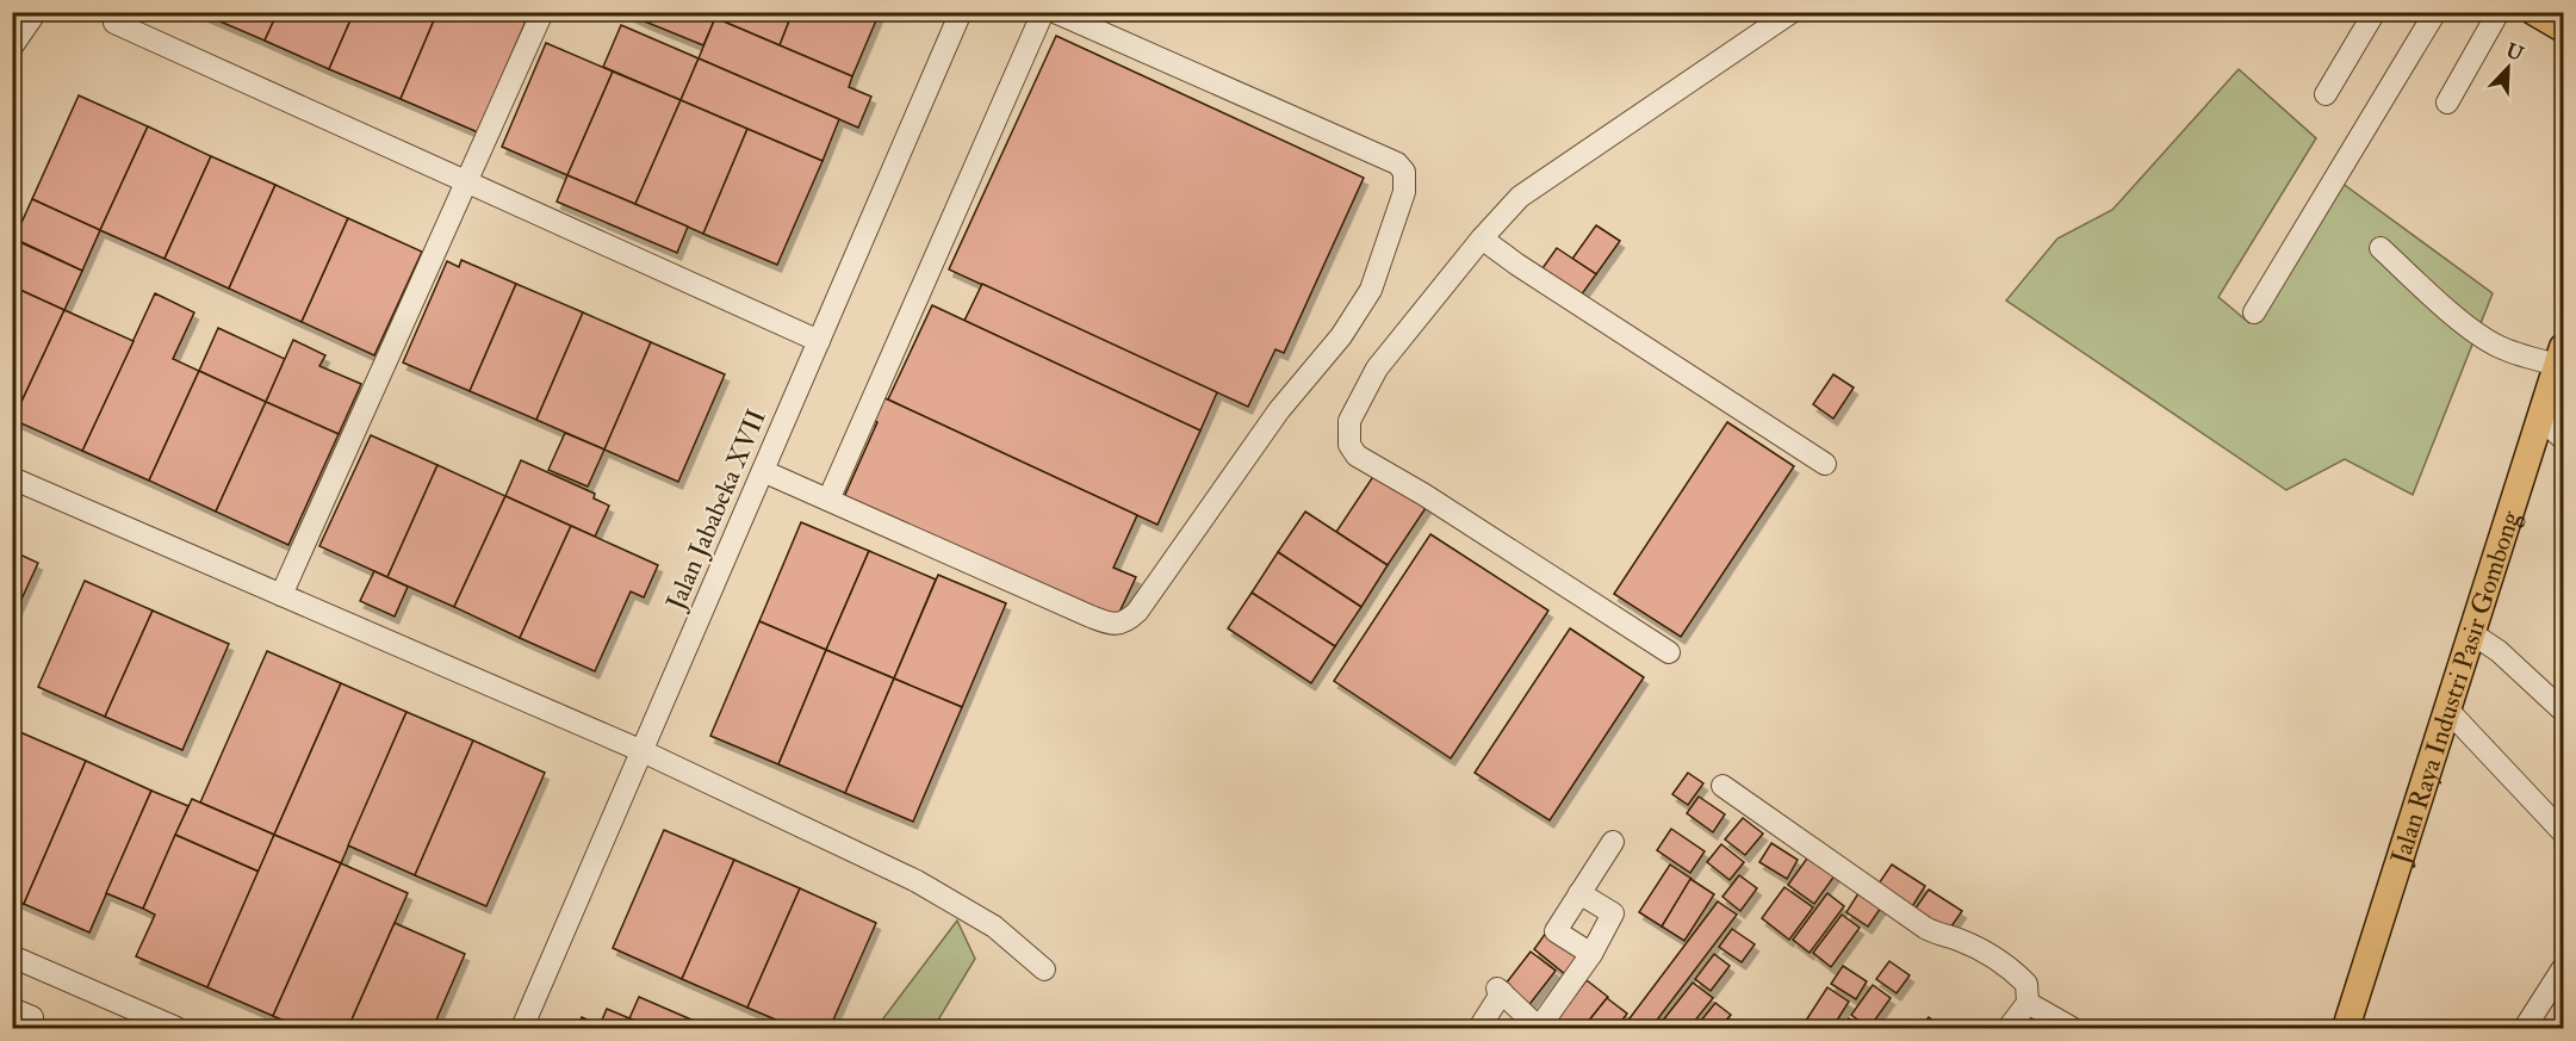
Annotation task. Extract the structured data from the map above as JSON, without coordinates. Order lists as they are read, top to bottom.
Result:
{
  "streets": {
    "main road": ["Jalan Raya Industri Pasir Gombong"],
    "street": ["Jalan Jababeka XVII"]
  },
  "north": "top right"
}
